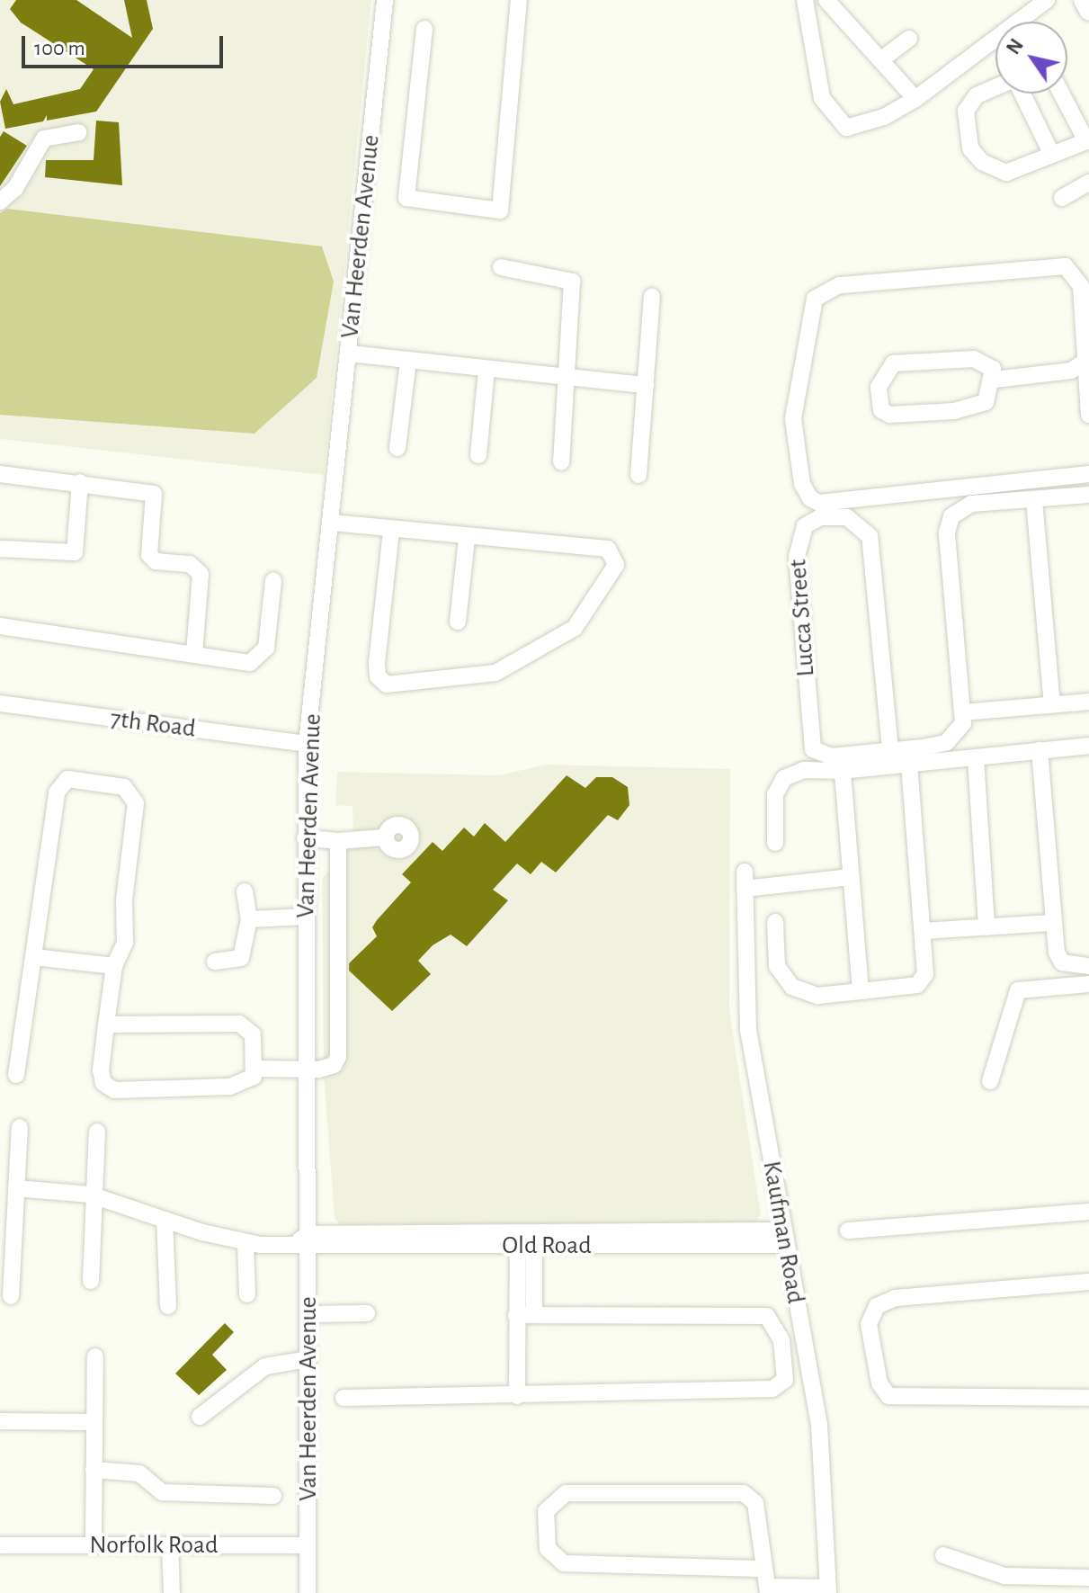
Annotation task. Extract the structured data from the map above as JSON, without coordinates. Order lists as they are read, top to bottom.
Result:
{
  "streets": {
    "street": [
      "Van Heerden Avenue",
      "Lucca Street",
      "7th Road",
      "Kaufman Road",
      "Old Road",
      "Norfolk Road"
    ]
  },
  "crossings": [
    ["Van Heerden Avenue", "7th Road"],
    ["Van Heerden Avenue", "Old Road"],
    ["Van Heerden Avenue", "Norfolk Road"],
    ["Kaufman Road", "Old Road"]
  ],
  "scale_bar": "100 m",
  "north": "top left"
}
